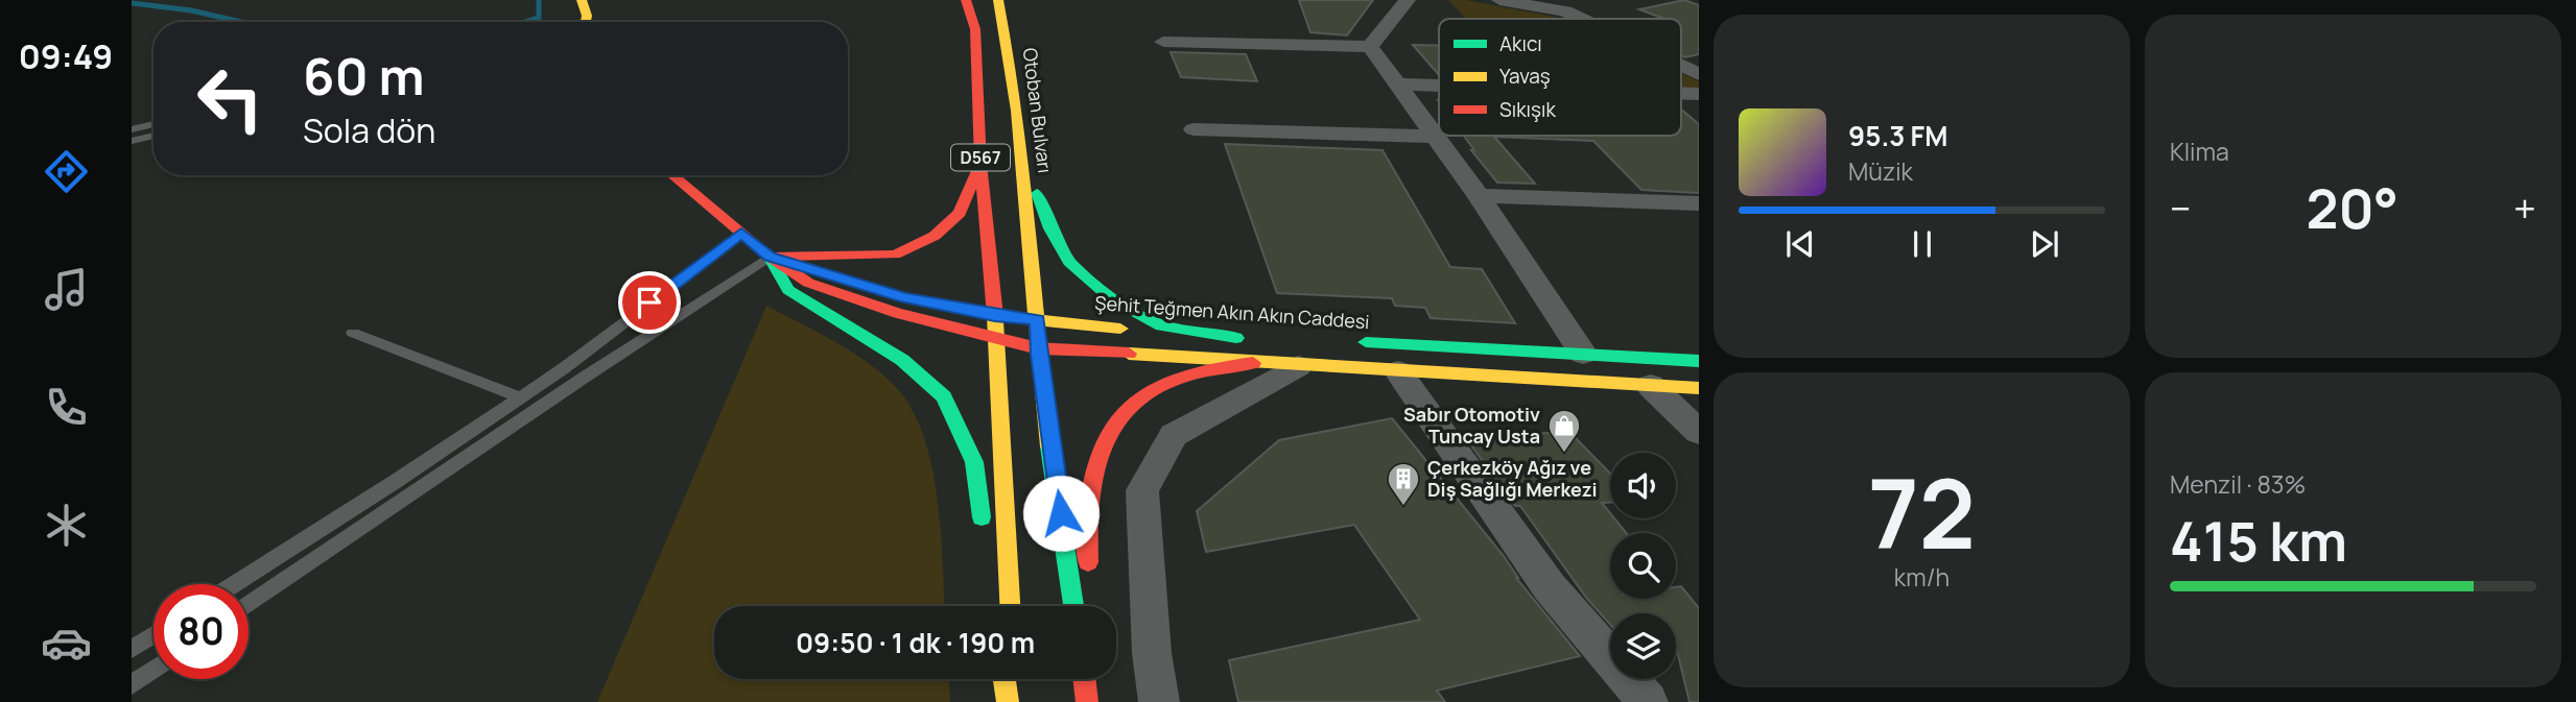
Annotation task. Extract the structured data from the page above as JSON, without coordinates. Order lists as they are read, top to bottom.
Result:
{
  "streets": {
    "main road": ["Otoban Bulvarı", "D567", "Şehit Teğmen Akın Akın Caddesi"]
  },
  "crossings": [
    ["Otoban Bulvarı", "Şehit Teğmen Akın Akın Caddesi"],
    ["D567", "Şehit Teğmen Akın Akın Caddesi"]
  ],
  "places": {
    "shop": ["Sabır Otomotiv Tuncay Usta"],
    "building": ["Çerkezköy Ağız ve Diş Sağlığı Merkezi"]
  },
  "legend": ["Akıcı", "Yavaş", "Sıkışık"],
  "page": {
    "tabs": "09:49",
    "tile": [
      "Klima",
      ["72", "km/h"],
      ["Menzil · 83%", "415 km"]
    ],
    "turn": ["60 m", "Sola dön"],
    "song": ["95.3 FM", "Müzik"],
    "heat": ["−", "20°", "+"],
    "limit": "80",
    "trip": "09:50 · 1 dk · 190 m"
  }
}
